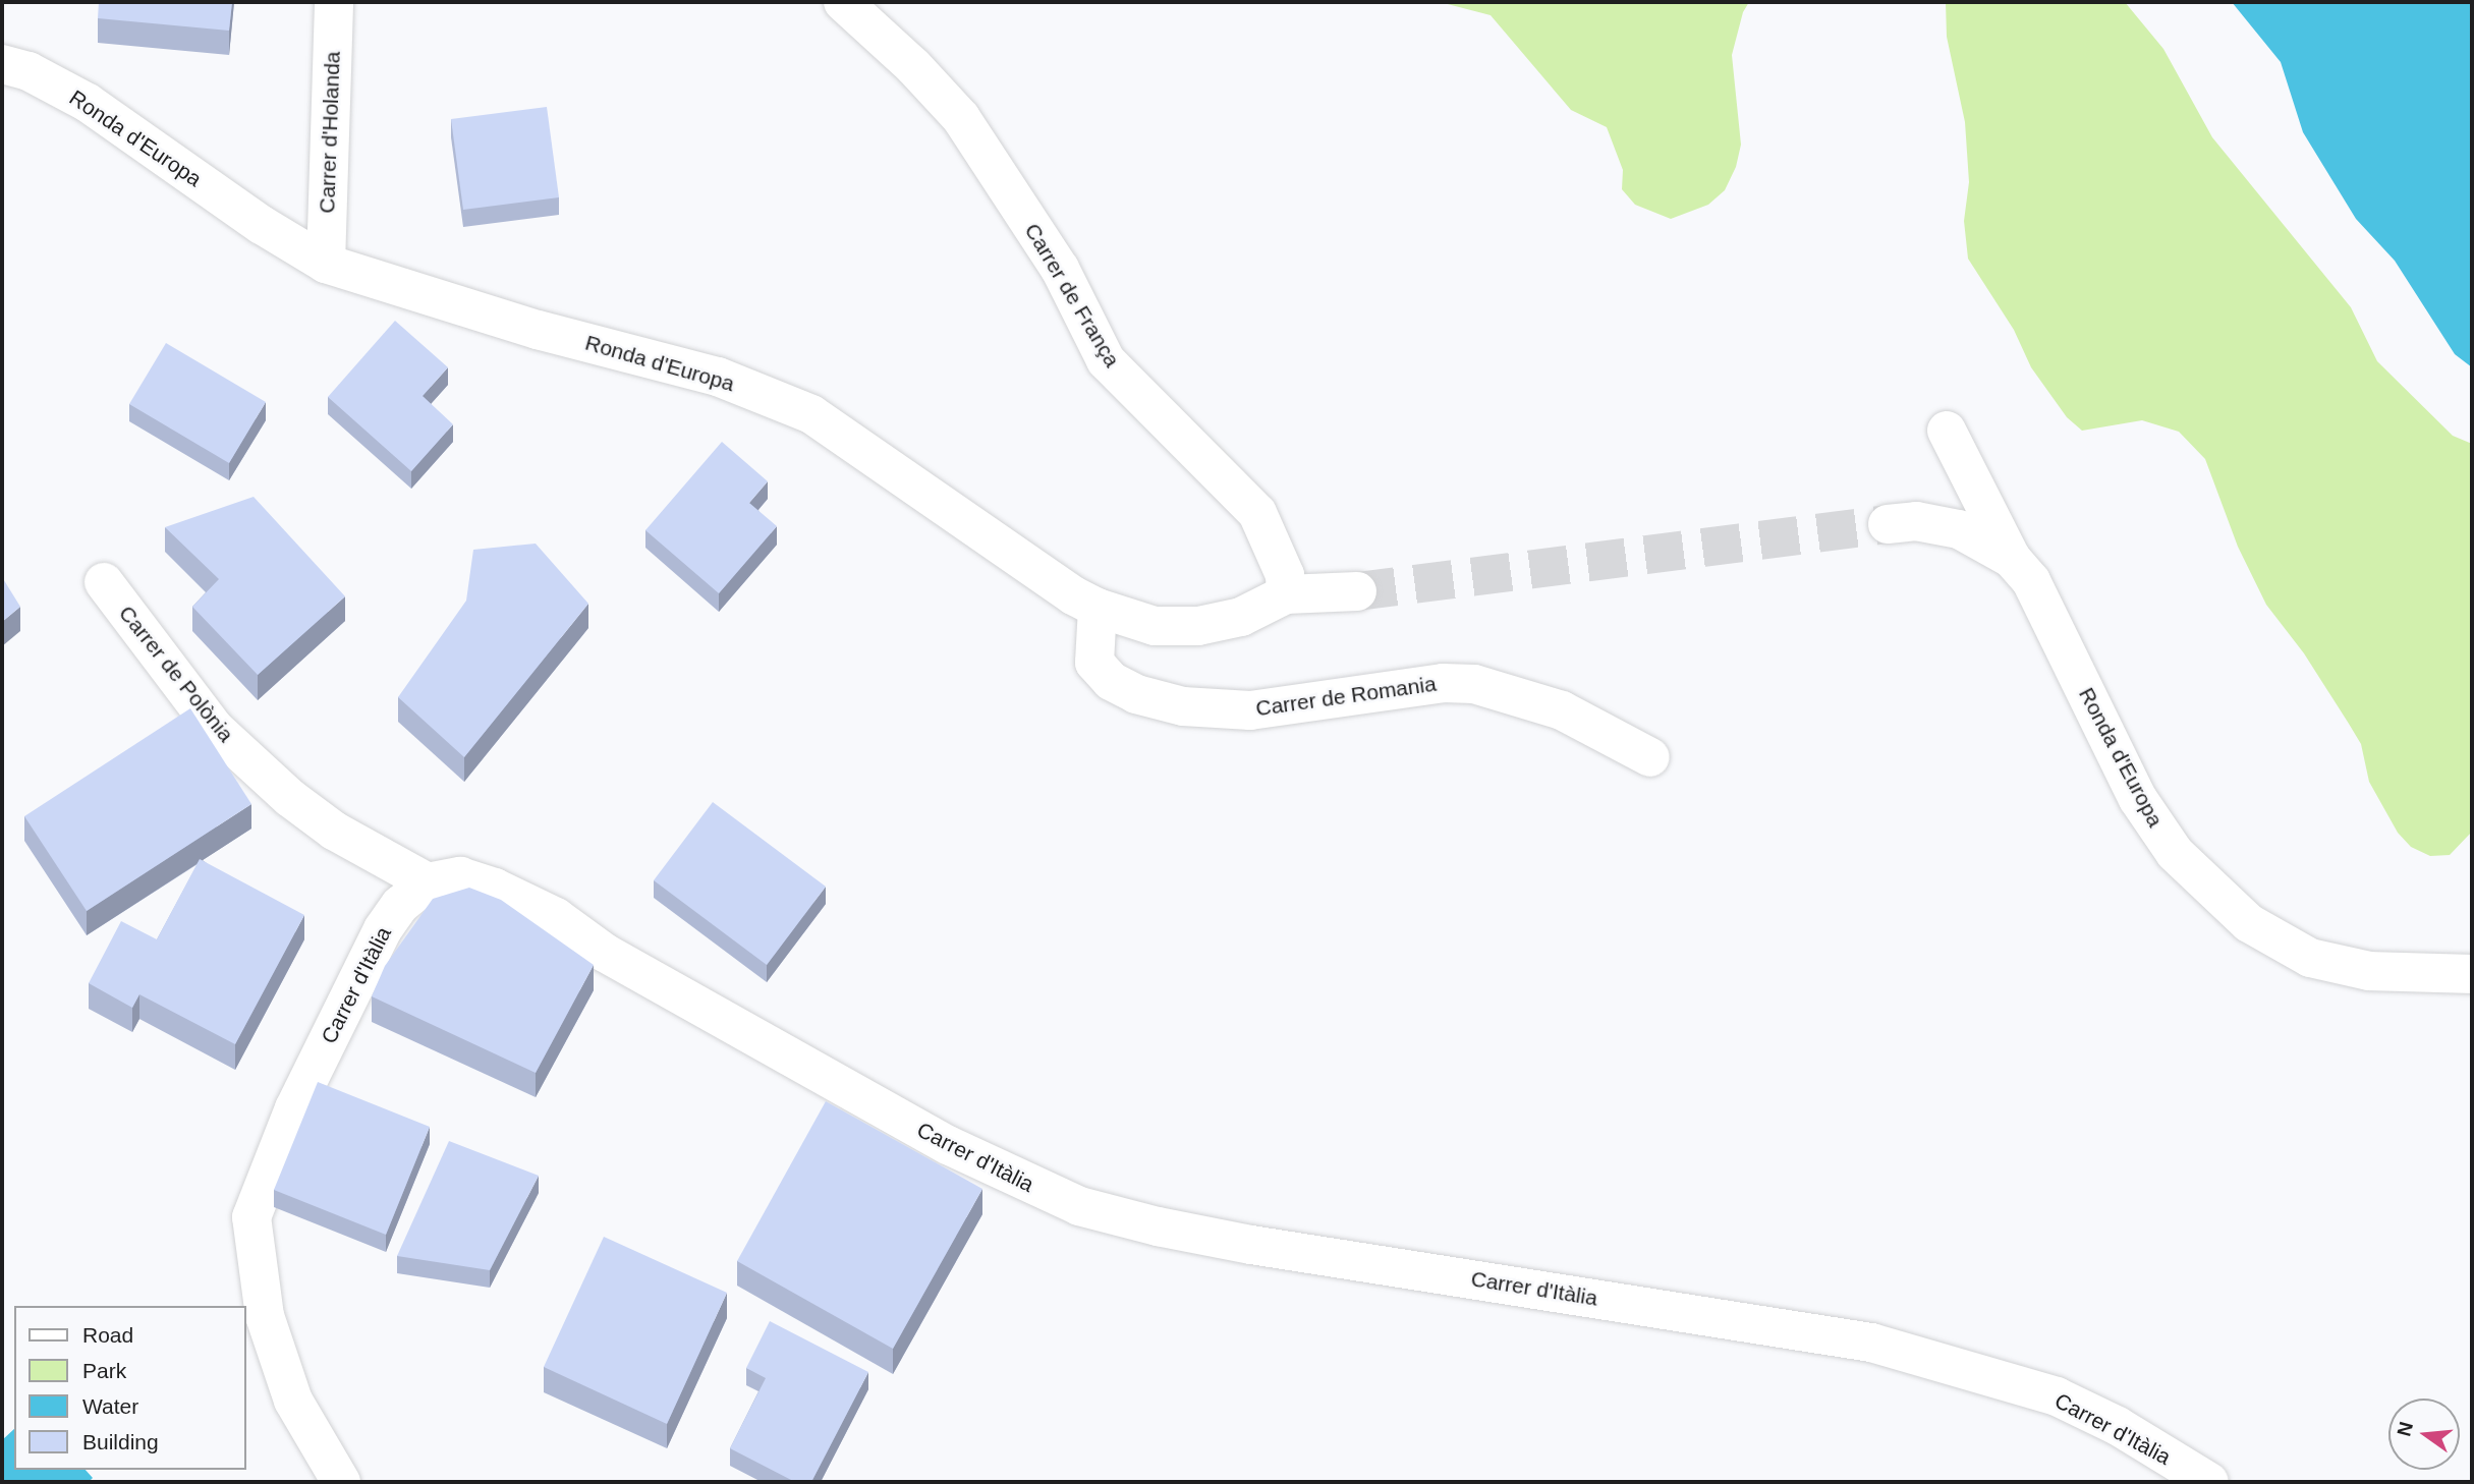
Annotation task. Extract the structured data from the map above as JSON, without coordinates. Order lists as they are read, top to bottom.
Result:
{
  "streets": {
    "street": [
      "Carrer d'Holanda",
      "Ronda d'Europa",
      "Carrer de França",
      "Carrer de Polònia",
      "Carrer de Romania",
      "Carrer d'Itàlia"
    ]
  },
  "crossings": [
    ["Carrer d'Holanda", "Ronda d'Europa"],
    ["Ronda d'Europa", "Carrer de França"],
    ["Ronda d'Europa", "Carrer de Romania"],
    ["Carrer de Polònia", "Carrer d'Itàlia"]
  ],
  "legend": [
    "Road",
    "Park",
    "Water",
    "Building"
  ],
  "north": "left"
}
